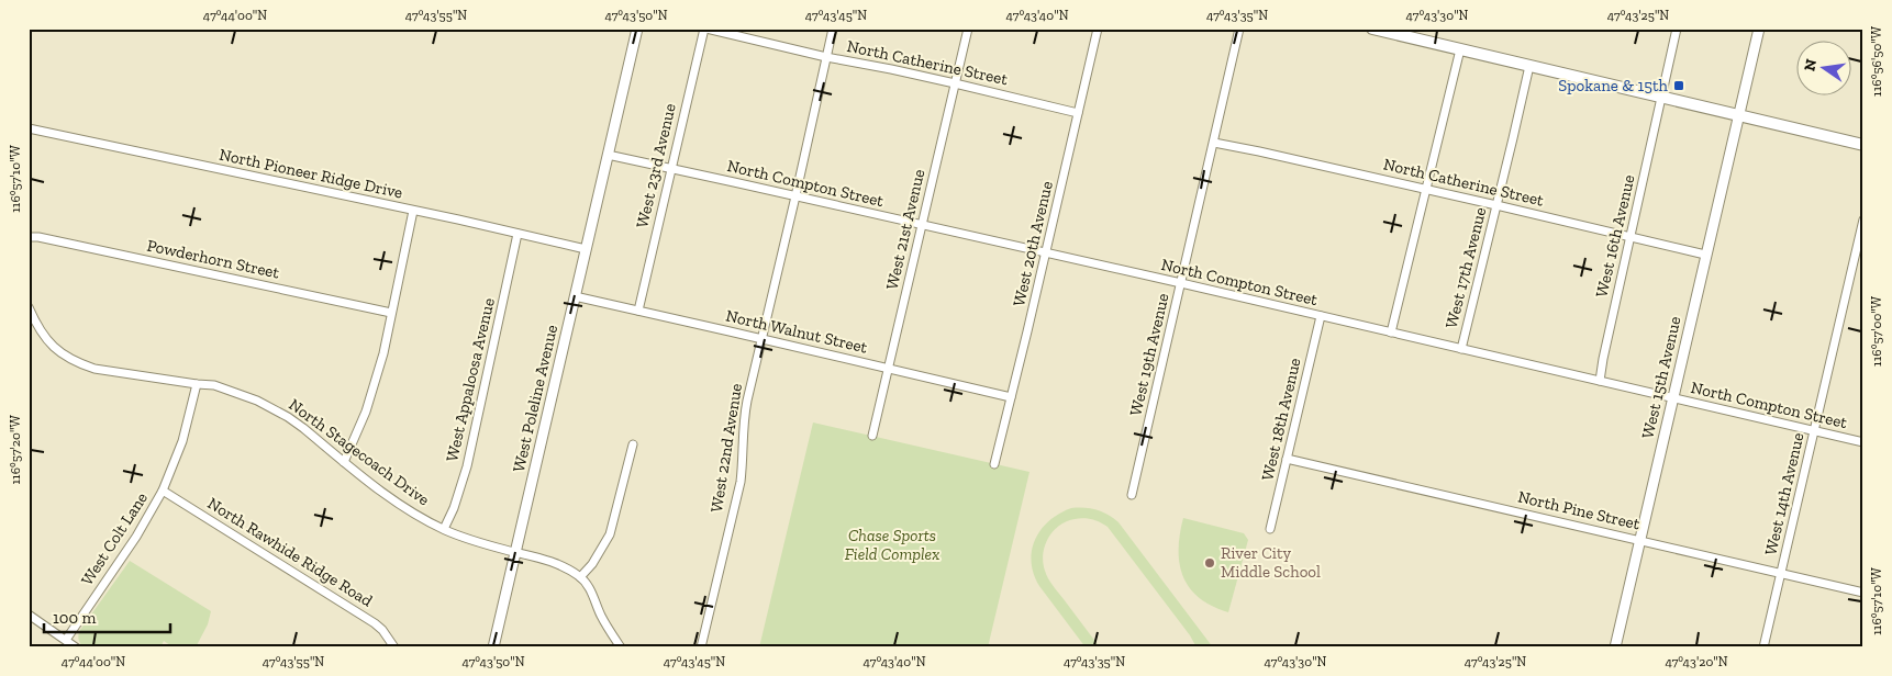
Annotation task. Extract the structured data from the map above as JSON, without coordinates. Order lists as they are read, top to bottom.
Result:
{
  "streets": {
    "street": [
      "North Catherine Street",
      "West 23rd Avenue",
      "North Pioneer Ridge Drive",
      "North Compton Street",
      "West 21st Avenue",
      "West 16th Avenue",
      "West 20th Avenue",
      "Powderhorn Street",
      "West 17th Avenue",
      "North Walnut Street",
      "West 19th Avenue",
      "West 15th Avenue",
      "West Appaloosa Avenue",
      "West Poleline Avenue",
      "West 18th Avenue",
      "West 22nd Avenue",
      "North Stagecoach Drive",
      "West 14th Avenue",
      "North Pine Street",
      "West Colt Lane",
      "North Rawhide Ridge Road"
    ]
  },
  "crossings": [
    ["North Catherine Street", "West 23rd Avenue"],
    ["North Catherine Street", "West 21st Avenue"],
    ["North Catherine Street", "West 16th Avenue"],
    ["North Catherine Street", "West 20th Avenue"],
    ["North Catherine Street", "West 17th Avenue"],
    ["North Catherine Street", "West 19th Avenue"],
    ["North Catherine Street", "West 15th Avenue"],
    ["North Catherine Street", "West 22nd Avenue"],
    ["West 23rd Avenue", "North Compton Street"],
    ["West 23rd Avenue", "North Walnut Street"],
    ["North Pioneer Ridge Drive", "West Appaloosa Avenue"],
    ["North Pioneer Ridge Drive", "West Poleline Avenue"],
    ["North Compton Street", "West 21st Avenue"],
    ["North Compton Street", "West 16th Avenue"],
    ["North Compton Street", "West 20th Avenue"],
    ["North Compton Street", "West 17th Avenue"],
    ["North Compton Street", "West 19th Avenue"],
    ["North Compton Street", "West 15th Avenue"],
    ["North Compton Street", "West Poleline Avenue"],
    ["North Compton Street", "West 18th Avenue"],
    ["North Compton Street", "West 22nd Avenue"],
    ["North Compton Street", "West 14th Avenue"],
    ["West 21st Avenue", "North Walnut Street"],
    ["West 20th Avenue", "North Walnut Street"],
    ["North Walnut Street", "West Poleline Avenue"],
    ["North Walnut Street", "West 22nd Avenue"],
    ["West 15th Avenue", "North Pine Street"],
    ["West Appaloosa Avenue", "North Stagecoach Drive"],
    ["West Poleline Avenue", "North Stagecoach Drive"],
    ["West 18th Avenue", "North Pine Street"],
    ["North Stagecoach Drive", "West Colt Lane"],
    ["West 14th Avenue", "North Pine Street"],
    ["West Colt Lane", "North Rawhide Ridge Road"]
  ],
  "parks": ["Chase Sports Field Complex"],
  "places": {
    "transit": ["Spokane & 15th"],
    "other": ["River City Middle School"]
  },
  "scale_bar": "100 m",
  "north": "left",
  "coordinates": [
    "47°44'00\"N",
    "47°43'55\"N",
    "47°43'50\"N",
    "47°43'45\"N",
    "47°43'40\"N",
    "47°43'35\"N",
    "47°43'30\"N",
    "47°43'25\"N",
    "116°56'50\"W",
    "116°57'10\"W",
    "116°57'00\"W",
    "116°57'20\"W",
    "47°43'20\"N"
  ]
}
